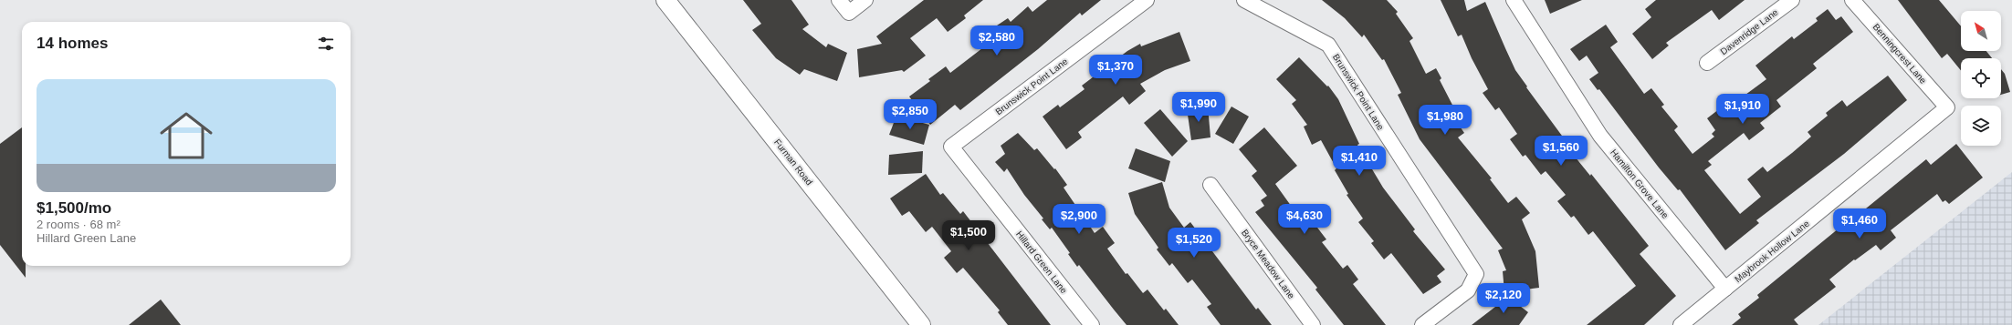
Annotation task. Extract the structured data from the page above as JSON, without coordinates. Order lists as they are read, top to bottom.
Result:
{
  "streets": {
    "street": [
      "Davenridge Lane",
      "Benningcrest Lane",
      "Brunswick Point Lane",
      "Furman Road",
      "Hamilton Grove Lane",
      "Maybrook Hollow Lane",
      "Hillard Green Lane",
      "Bryce Meadow Lane"
    ]
  },
  "crossings": [
    ["Benningcrest Lane", "Maybrook Hollow Lane"],
    ["Brunswick Point Lane", "Hillard Green Lane"],
    ["Hamilton Grove Lane", "Maybrook Hollow Lane"]
  ],
  "north": "top left",
  "page": {
    "heading": "14 homes",
    "price": [
      "$2,580",
      "$1,370",
      "$1,990",
      "$1,910",
      "$2,850",
      "$1,980",
      "$1,560",
      "$1,410",
      "$2,900",
      "$4,630",
      "$1,460",
      "$1,500",
      "$1,520",
      "$2,120"
    ],
    "list": [
      {
        "name": "$1,500/mo",
        "note": "2 rooms · 68 m² · Hillard Green Lane"
      }
    ]
  }
}
